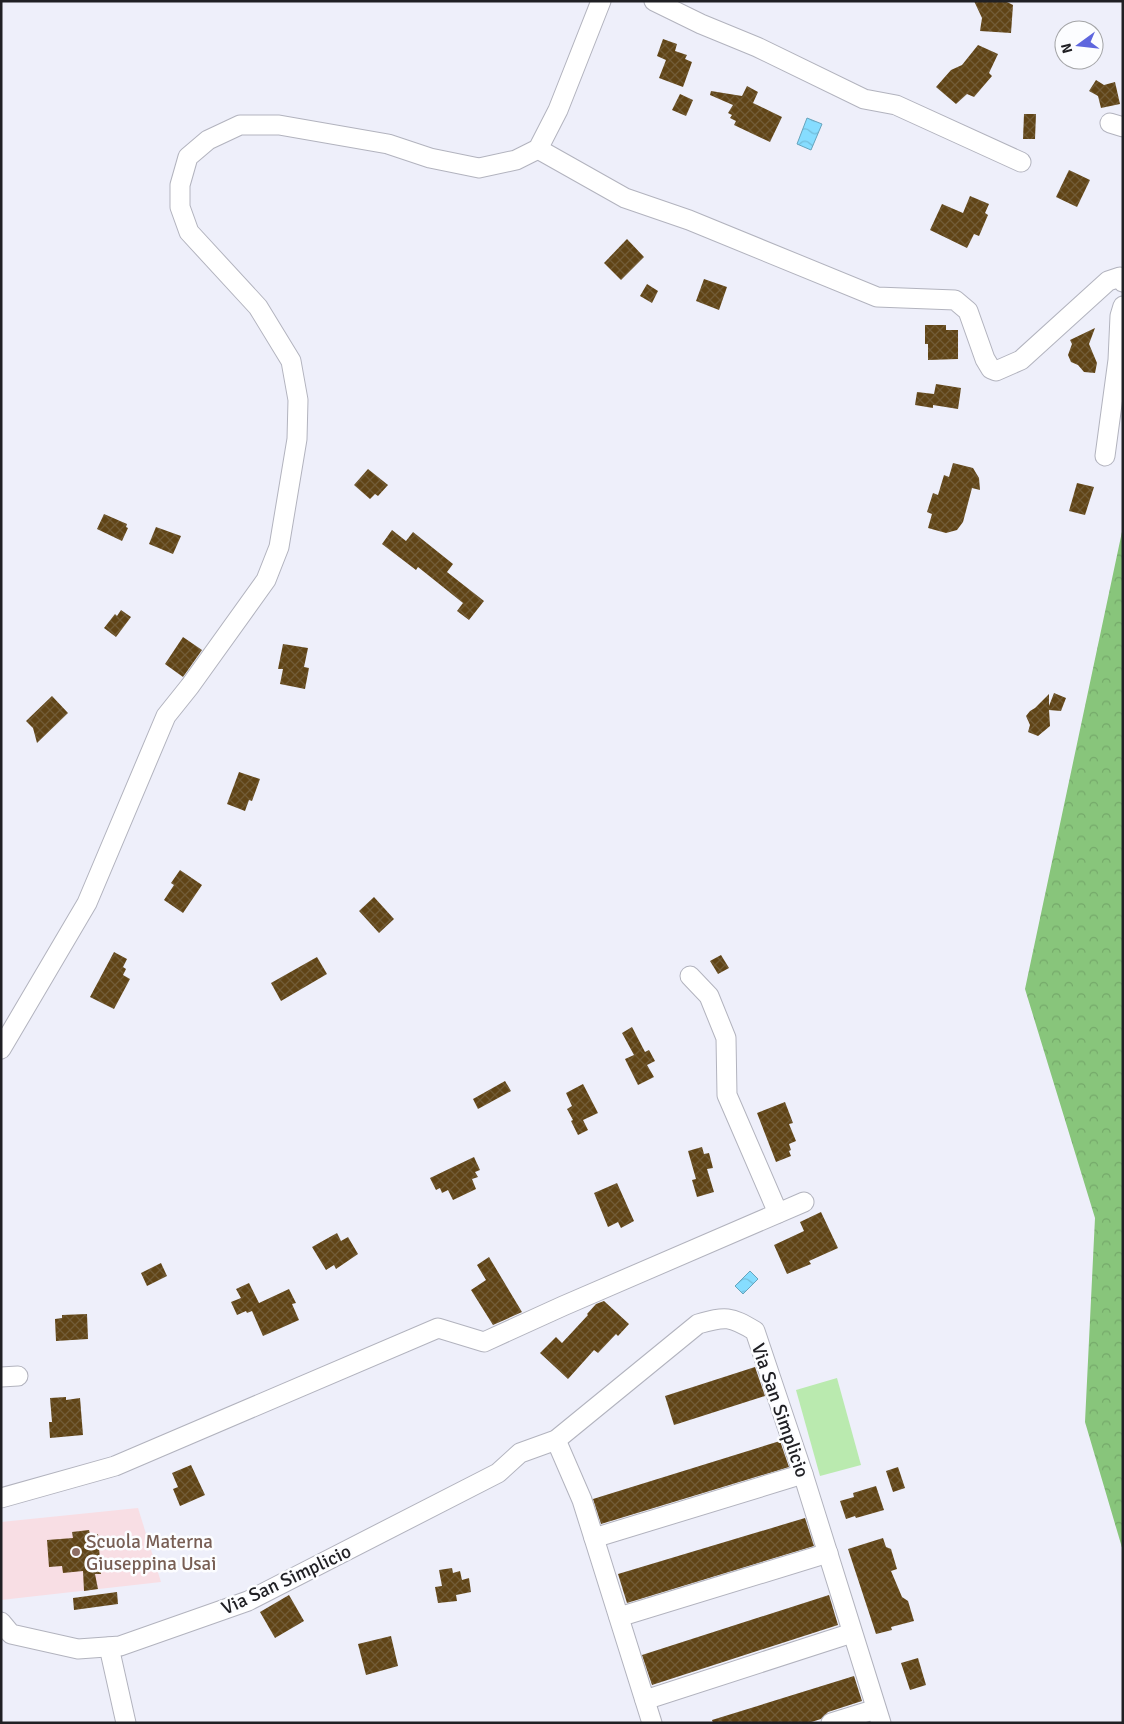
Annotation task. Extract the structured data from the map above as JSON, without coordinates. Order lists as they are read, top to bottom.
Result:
{
  "streets": {
    "street": ["Via San Simplicio"]
  },
  "places": ["Scuola Materna Giuseppina Usai"],
  "north": "left"
}
